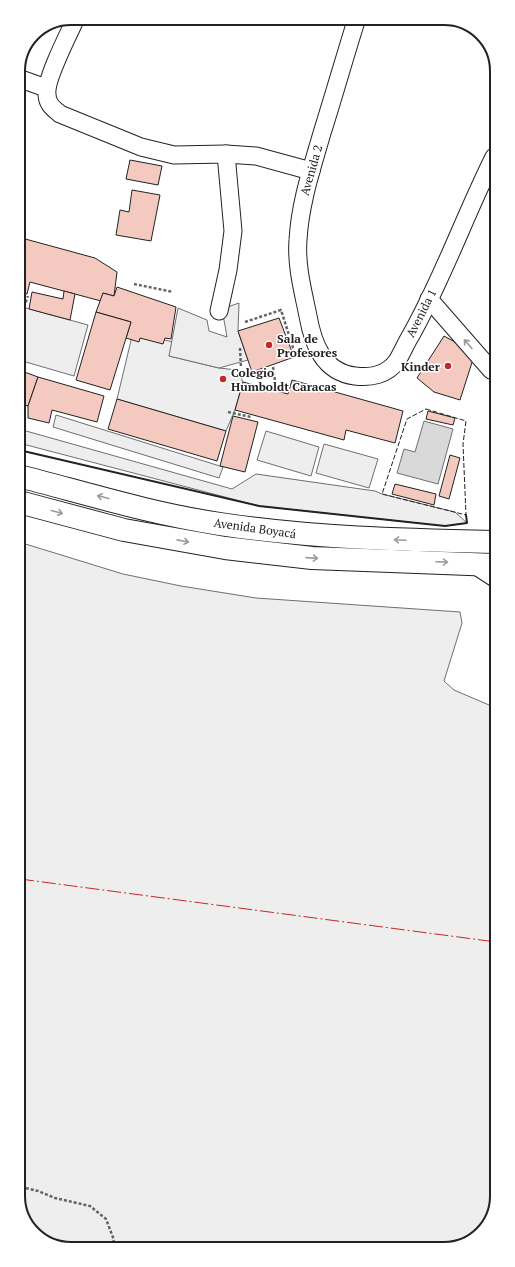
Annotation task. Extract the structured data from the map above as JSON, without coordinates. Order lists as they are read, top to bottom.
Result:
{
  "streets": {
    "highway": ["Avenida Boyacá"],
    "street": ["Avenida 2", "Avenida 1"]
  },
  "crossings": [
    ["Avenida 2", "Avenida 1"]
  ],
  "places": ["Sala de Profesores", "Kinder", "Colegio Humboldt Caracas"]
}
